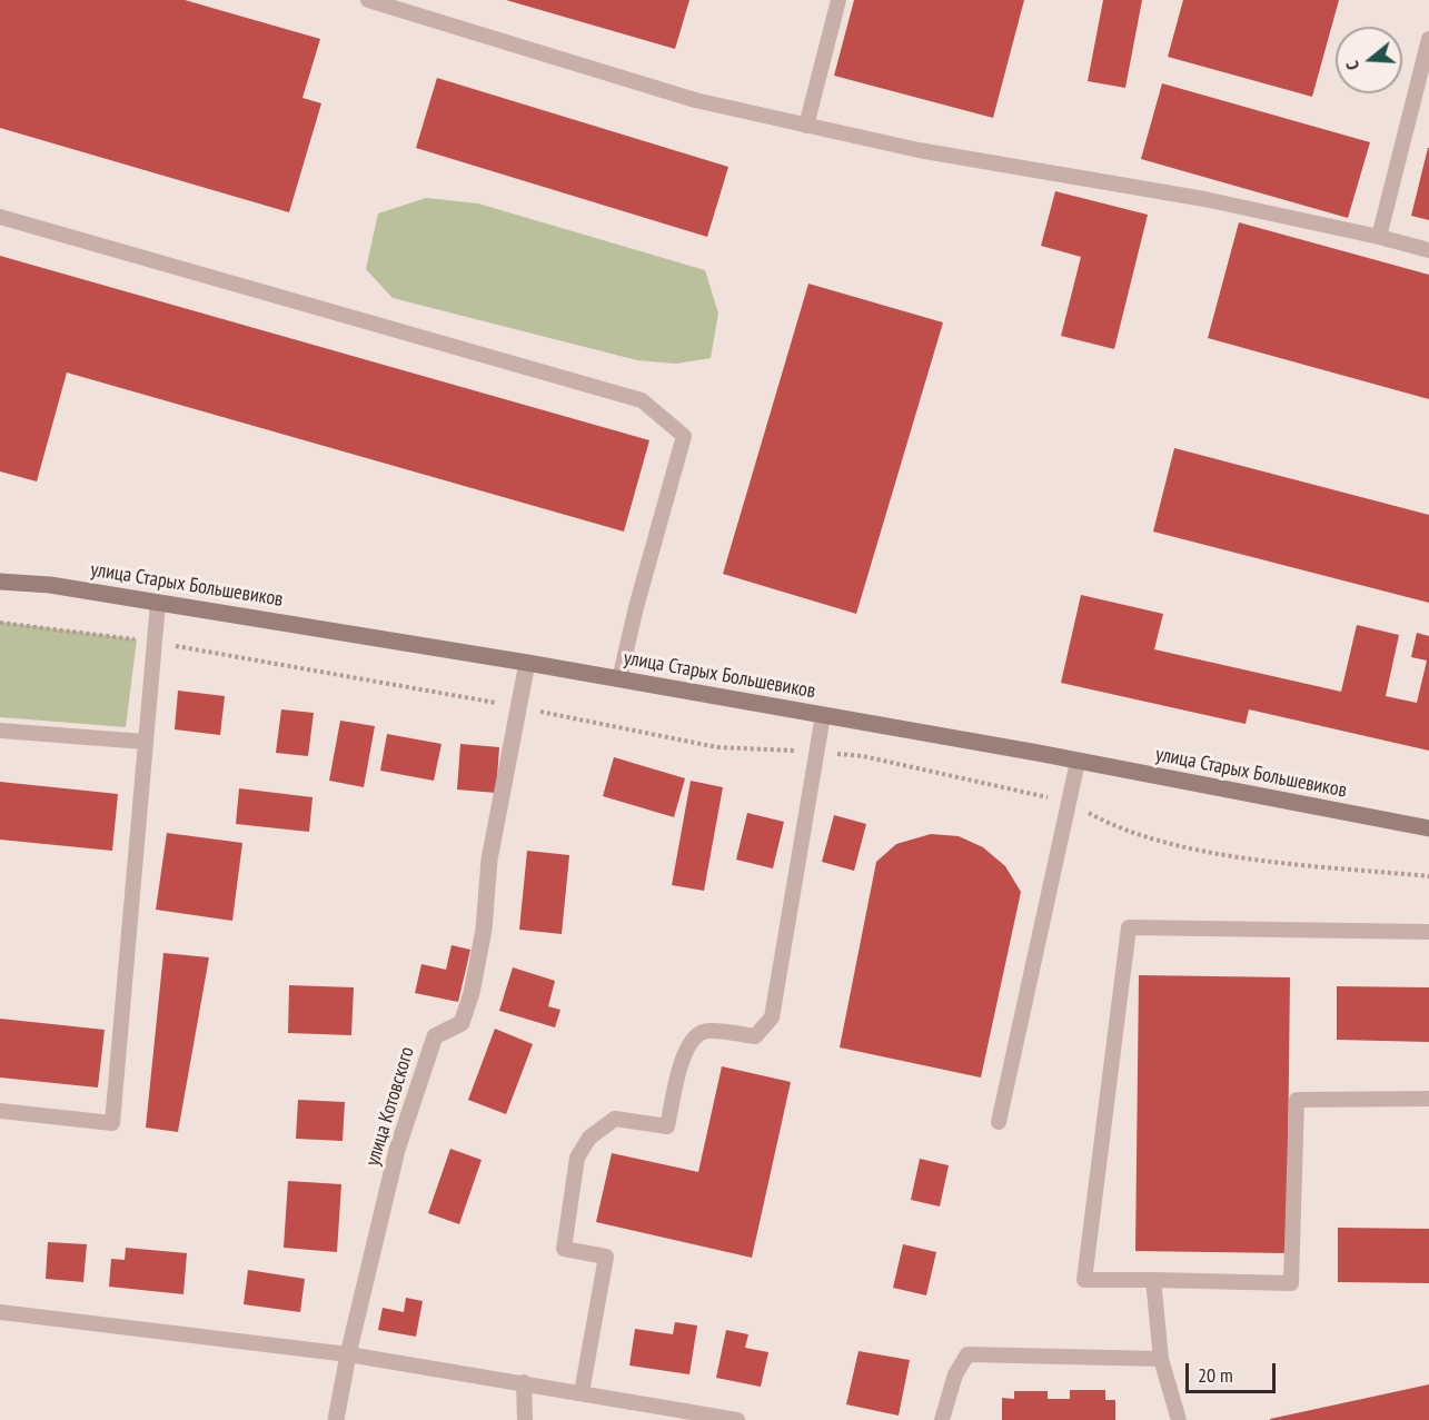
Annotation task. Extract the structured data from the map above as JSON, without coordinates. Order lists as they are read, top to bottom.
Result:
{
  "streets": {
    "street": ["улица Старых Большевиков", "улица Котовского"]
  },
  "crossings": [
    ["улица Старых Большевиков", "улица Котовского"]
  ],
  "scale_bar": "20 m",
  "north": "left"
}
